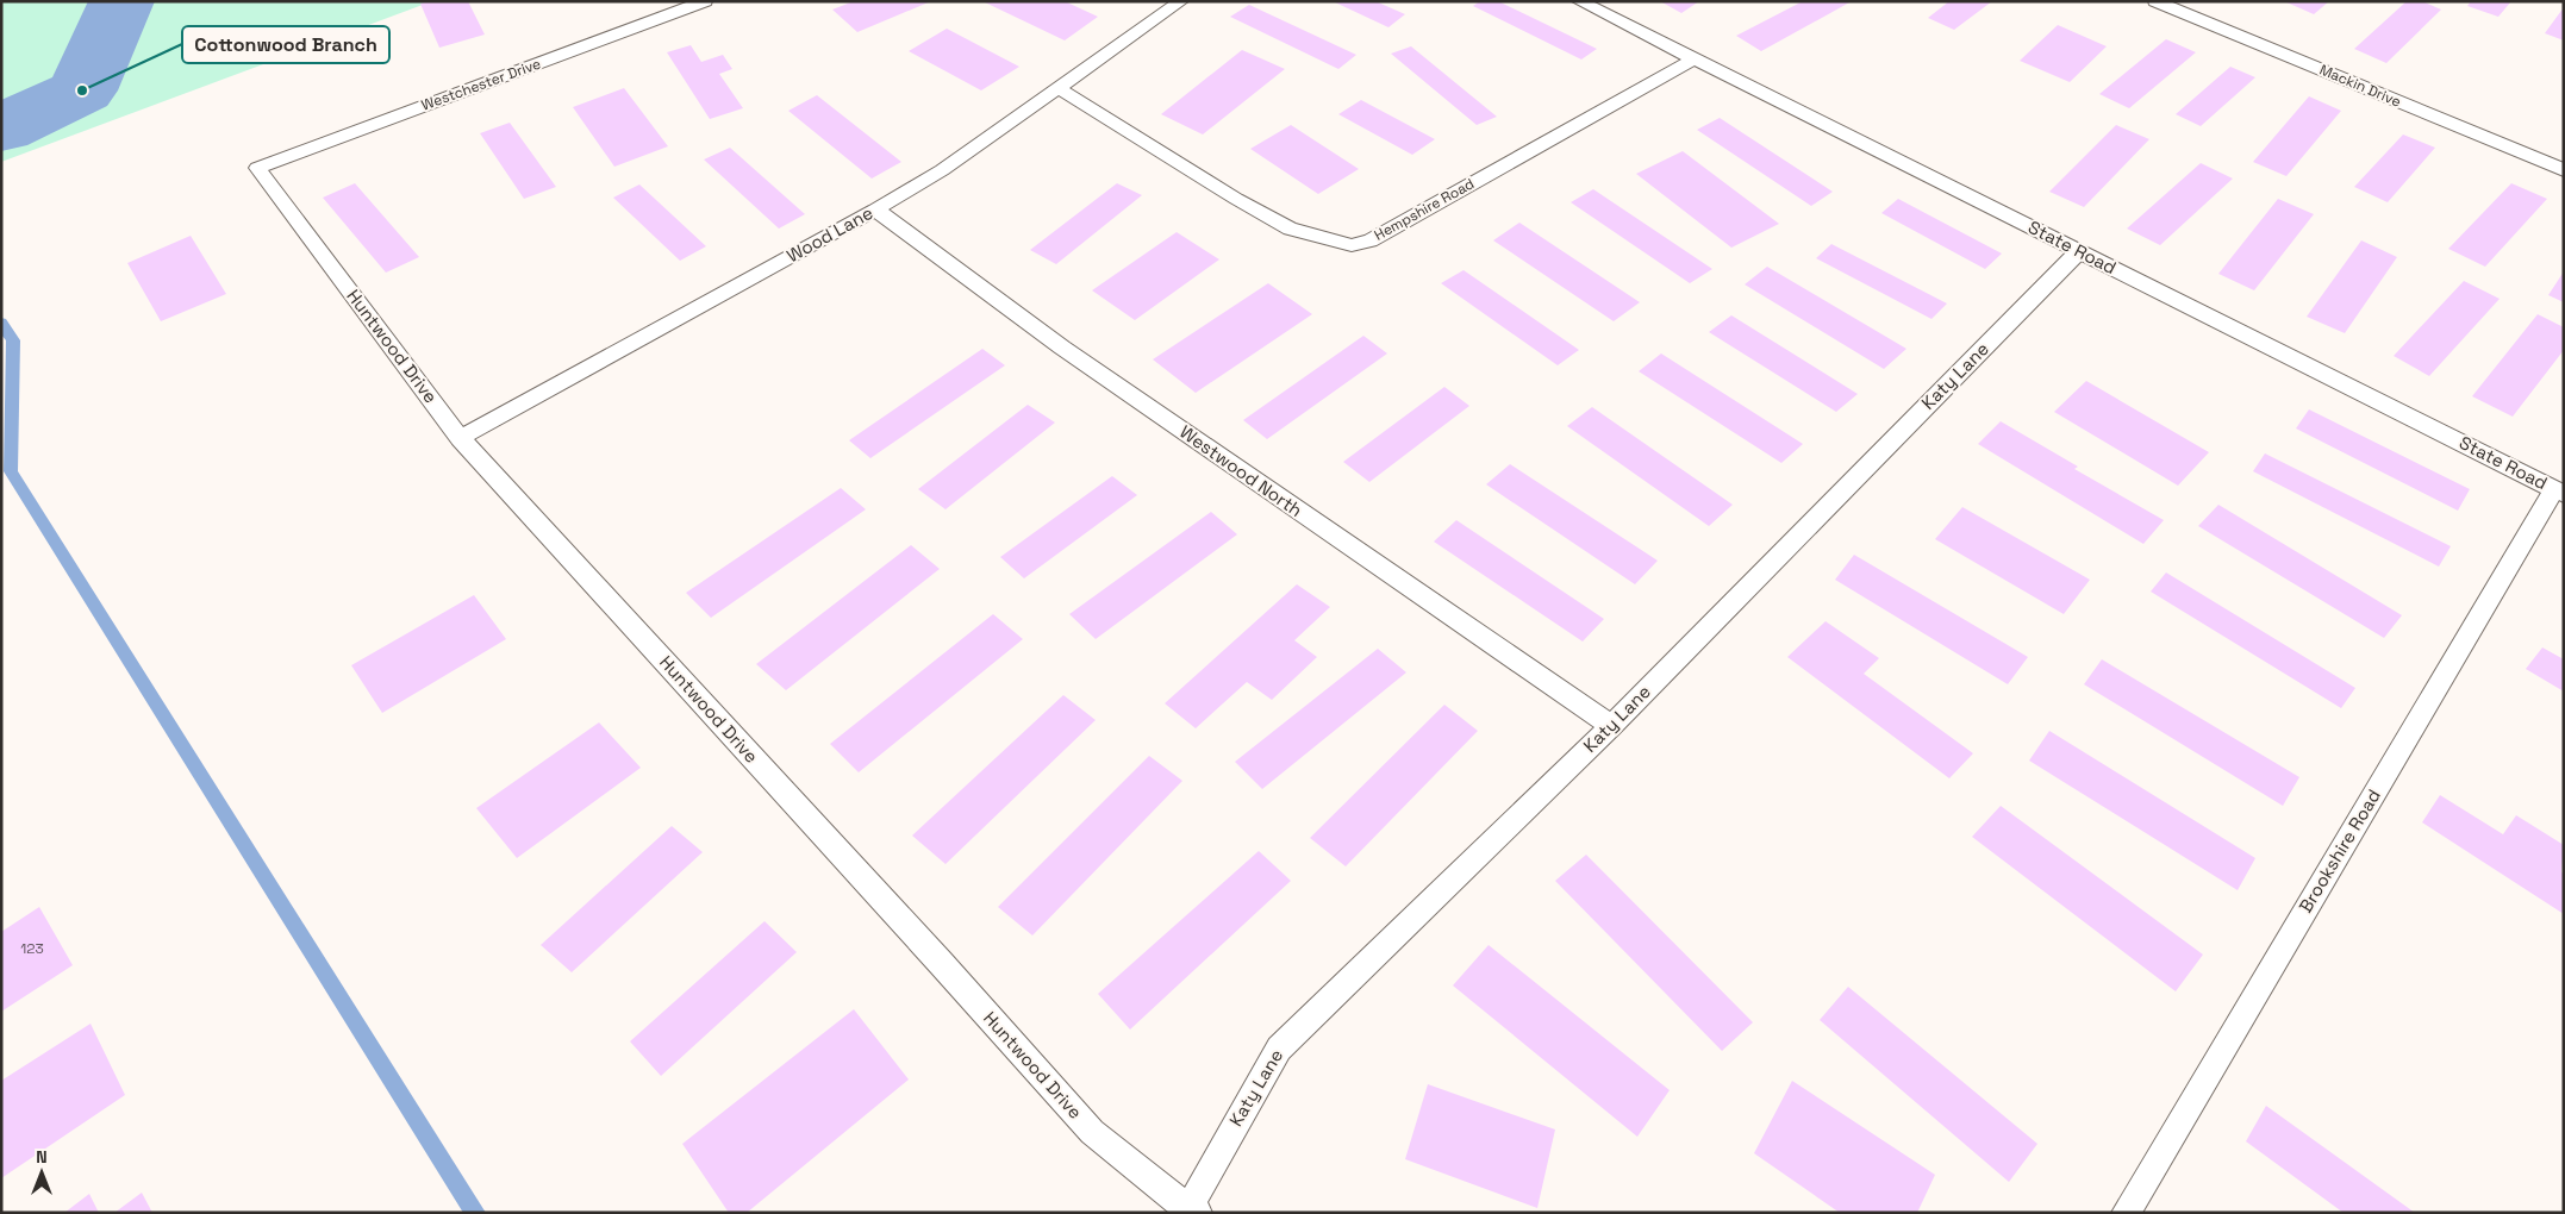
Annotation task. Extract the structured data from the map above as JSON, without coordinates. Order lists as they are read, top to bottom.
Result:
{
  "streets": {
    "lane": [
      "Westchester Drive",
      "Mackin Drive",
      "Hempshire Road",
      "Wood Lane",
      "State Road",
      "Huntwood Drive",
      "Katy Lane",
      "Westwood North",
      "Brookshire Road"
    ]
  },
  "crossings": [
    ["Westchester Drive", "Huntwood Drive"],
    ["Hempshire Road", "Wood Lane"],
    ["Hempshire Road", "State Road"],
    ["Wood Lane", "Huntwood Drive"],
    ["Wood Lane", "Westwood North"],
    ["State Road", "Katy Lane"],
    ["State Road", "Brookshire Road"],
    ["Huntwood Drive", "Katy Lane"],
    ["Katy Lane", "Westwood North"]
  ],
  "places": ["Cottonwood Branch"],
  "house_numbers": ["123"],
  "north": "top"
}
